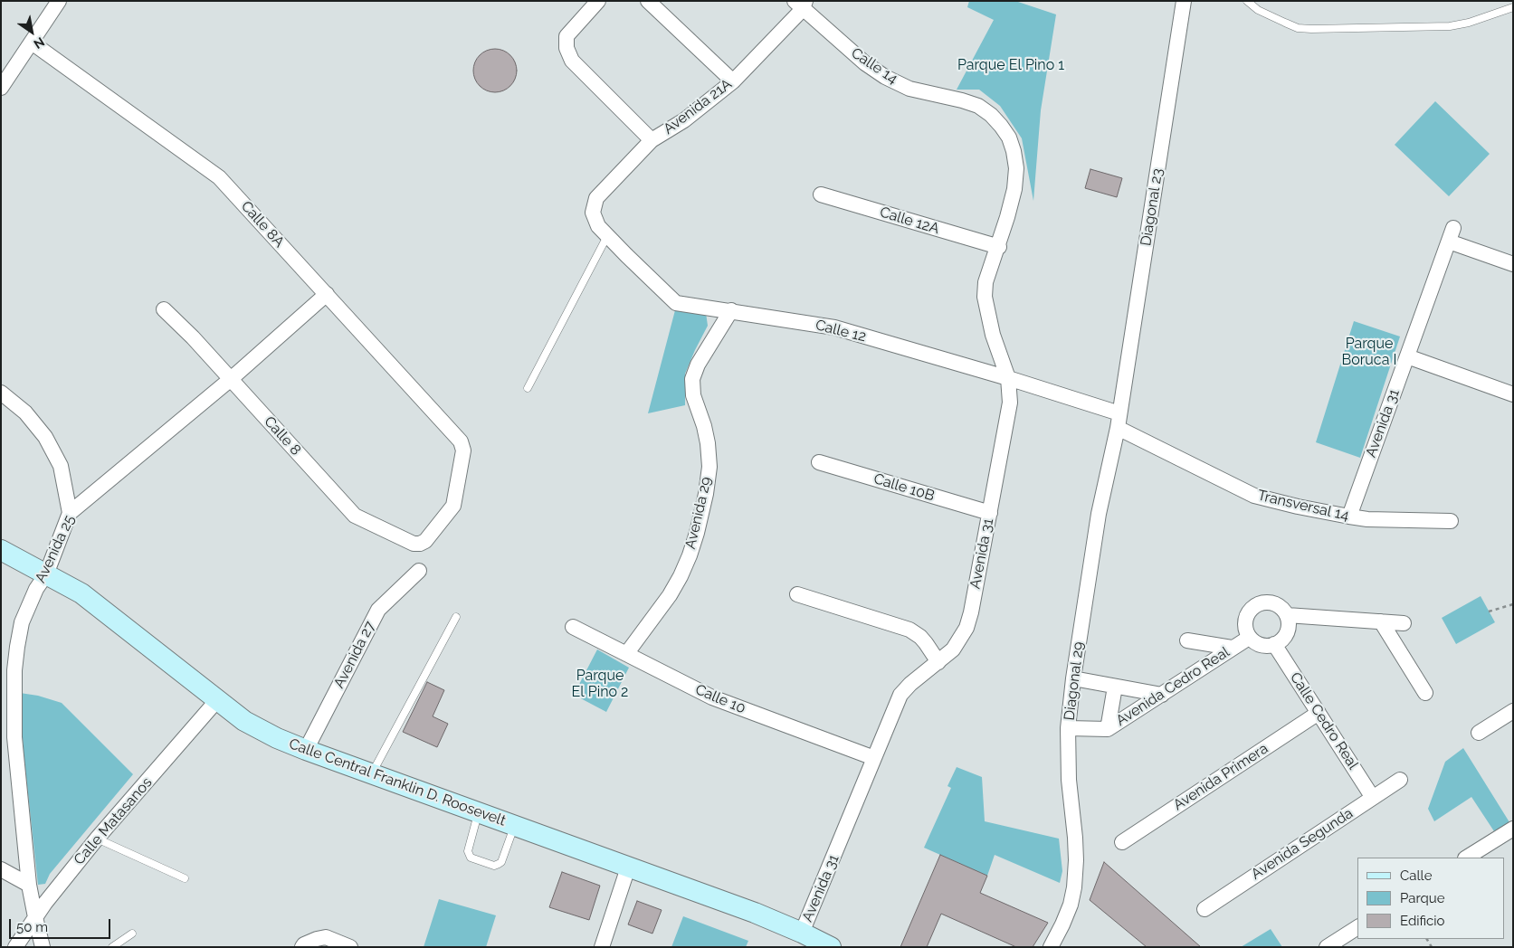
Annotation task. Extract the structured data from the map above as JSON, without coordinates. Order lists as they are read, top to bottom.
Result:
{
  "streets": {
    "main road": ["Calle Central Franklin D. Roosevelt"],
    "street": [
      "Calle 14",
      "Avenida 21A",
      "Diagonal 23",
      "Calle 12A",
      "Calle 8A",
      "Calle 12",
      "Avenida 31",
      "Calle 8",
      "Calle 10B",
      "Transversal 14",
      "Avenida 29",
      "Avenida 25",
      "Avenida 27",
      "Diagonal 29",
      "Avenida Cedro Real",
      "Calle 10",
      "Calle Cedro Real",
      "Avenida Primera",
      "Calle Matasanos",
      "Avenida Segunda"
    ]
  },
  "crossings": [
    ["Calle 14", "Avenida 21A"],
    ["Calle 14", "Avenida 31"],
    ["Avenida 21A", "Calle 12"],
    ["Diagonal 23", "Calle 12"],
    ["Diagonal 23", "Transversal 14"],
    ["Diagonal 23", "Diagonal 29"],
    ["Calle 12A", "Avenida 31"],
    ["Calle 8A", "Calle 8"],
    ["Calle 8A", "Avenida 25"],
    ["Calle 12", "Avenida 31"],
    ["Calle 12", "Transversal 14"],
    ["Calle 12", "Avenida 29"],
    ["Calle 12", "Diagonal 29"],
    ["Avenida 31", "Calle 10B"],
    ["Avenida 31", "Transversal 14"],
    ["Avenida 31", "Calle 10"],
    ["Avenida 31", "Calle Central Franklin D. Roosevelt"],
    ["Calle 8", "Avenida 25"],
    ["Transversal 14", "Diagonal 29"],
    ["Avenida 29", "Calle 10"],
    ["Avenida 25", "Calle Central Franklin D. Roosevelt"],
    ["Avenida 25", "Calle Matasanos"],
    ["Avenida 27", "Calle Central Franklin D. Roosevelt"],
    ["Diagonal 29", "Avenida Cedro Real"],
    ["Avenida Cedro Real", "Calle Cedro Real"],
    ["Calle Cedro Real", "Avenida Primera"],
    ["Calle Cedro Real", "Avenida Segunda"],
    ["Calle Central Franklin D. Roosevelt", "Calle Matasanos"]
  ],
  "parks": ["Parque El Pino 1", "Parque Boruca I", "Parque El Pino 2"],
  "legend": ["Calle", "Parque", "Edificio"],
  "scale_bar": "50 m",
  "north": "bottom right"
}
